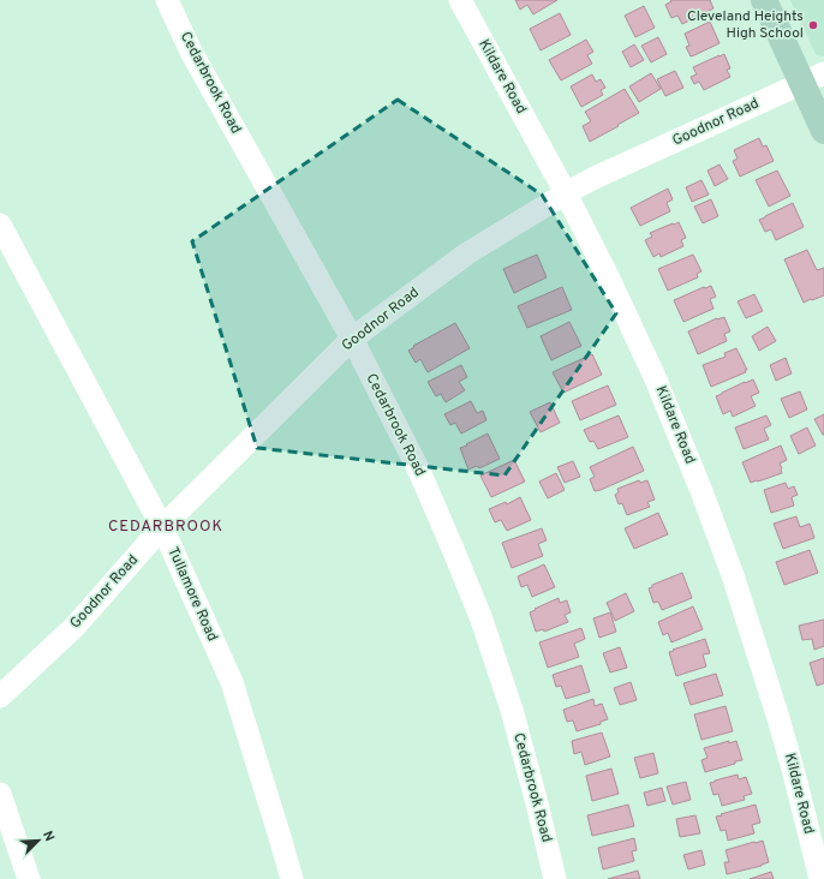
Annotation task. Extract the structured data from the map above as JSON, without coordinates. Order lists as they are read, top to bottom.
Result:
{
  "streets": {
    "street": [
      "Kildare Road",
      "Cedarbrook Road",
      "Goodnor Road",
      "Tullamore Road"
    ]
  },
  "crossings": [
    ["Kildare Road", "Goodnor Road"],
    ["Cedarbrook Road", "Goodnor Road"],
    ["Goodnor Road", "Tullamore Road"]
  ],
  "districts": ["CEDARBROOK"],
  "places": ["Cleveland Heights High School"],
  "north": "top right"
}
